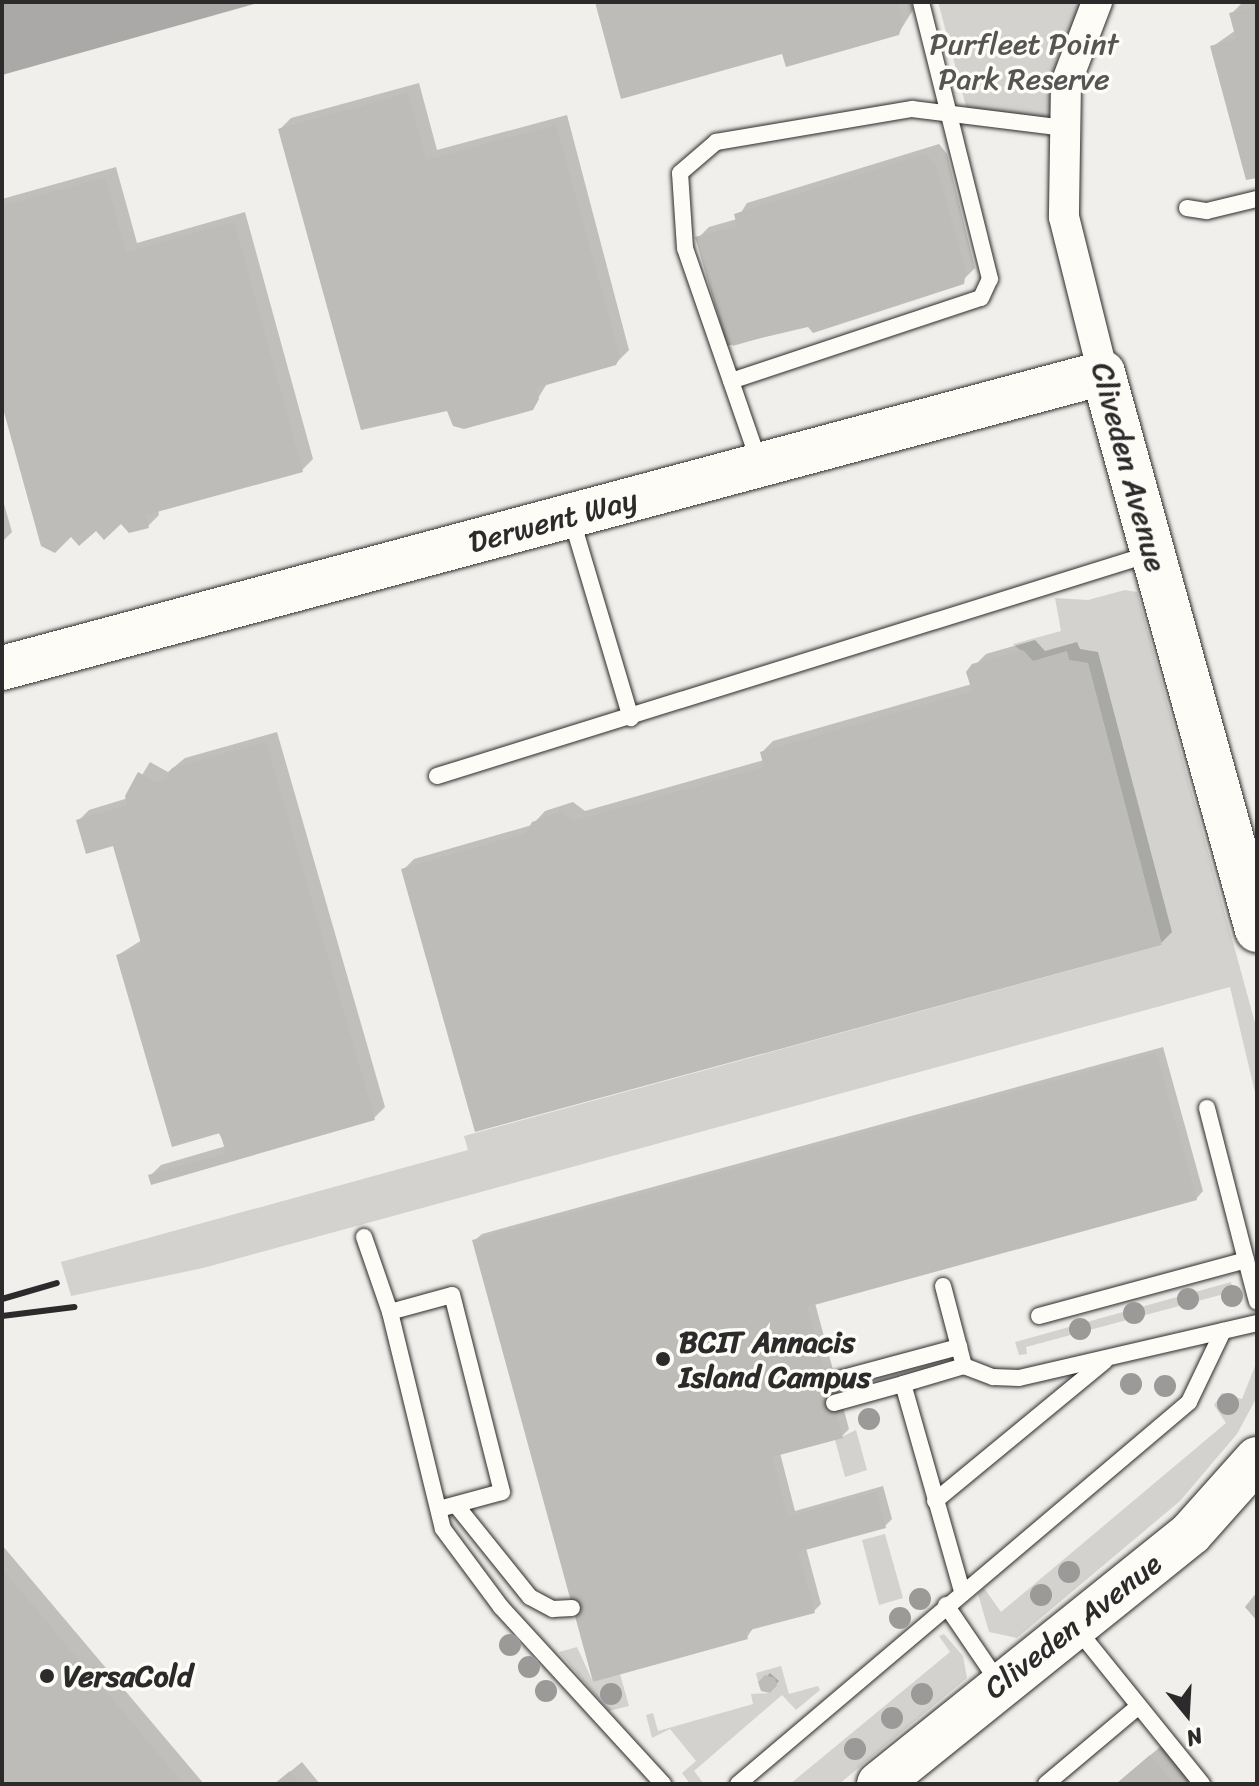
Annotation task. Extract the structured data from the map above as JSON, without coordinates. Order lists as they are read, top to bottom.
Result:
{
  "streets": {
    "street": ["Cliveden Avenue", "Derwent Way"]
  },
  "crossings": [
    ["Cliveden Avenue", "Derwent Way"]
  ],
  "parks": ["Purfleet Point Park Reserve"],
  "places": ["BCIT Annacis Island Campus", "VersaCold"],
  "north": "bottom"
}
